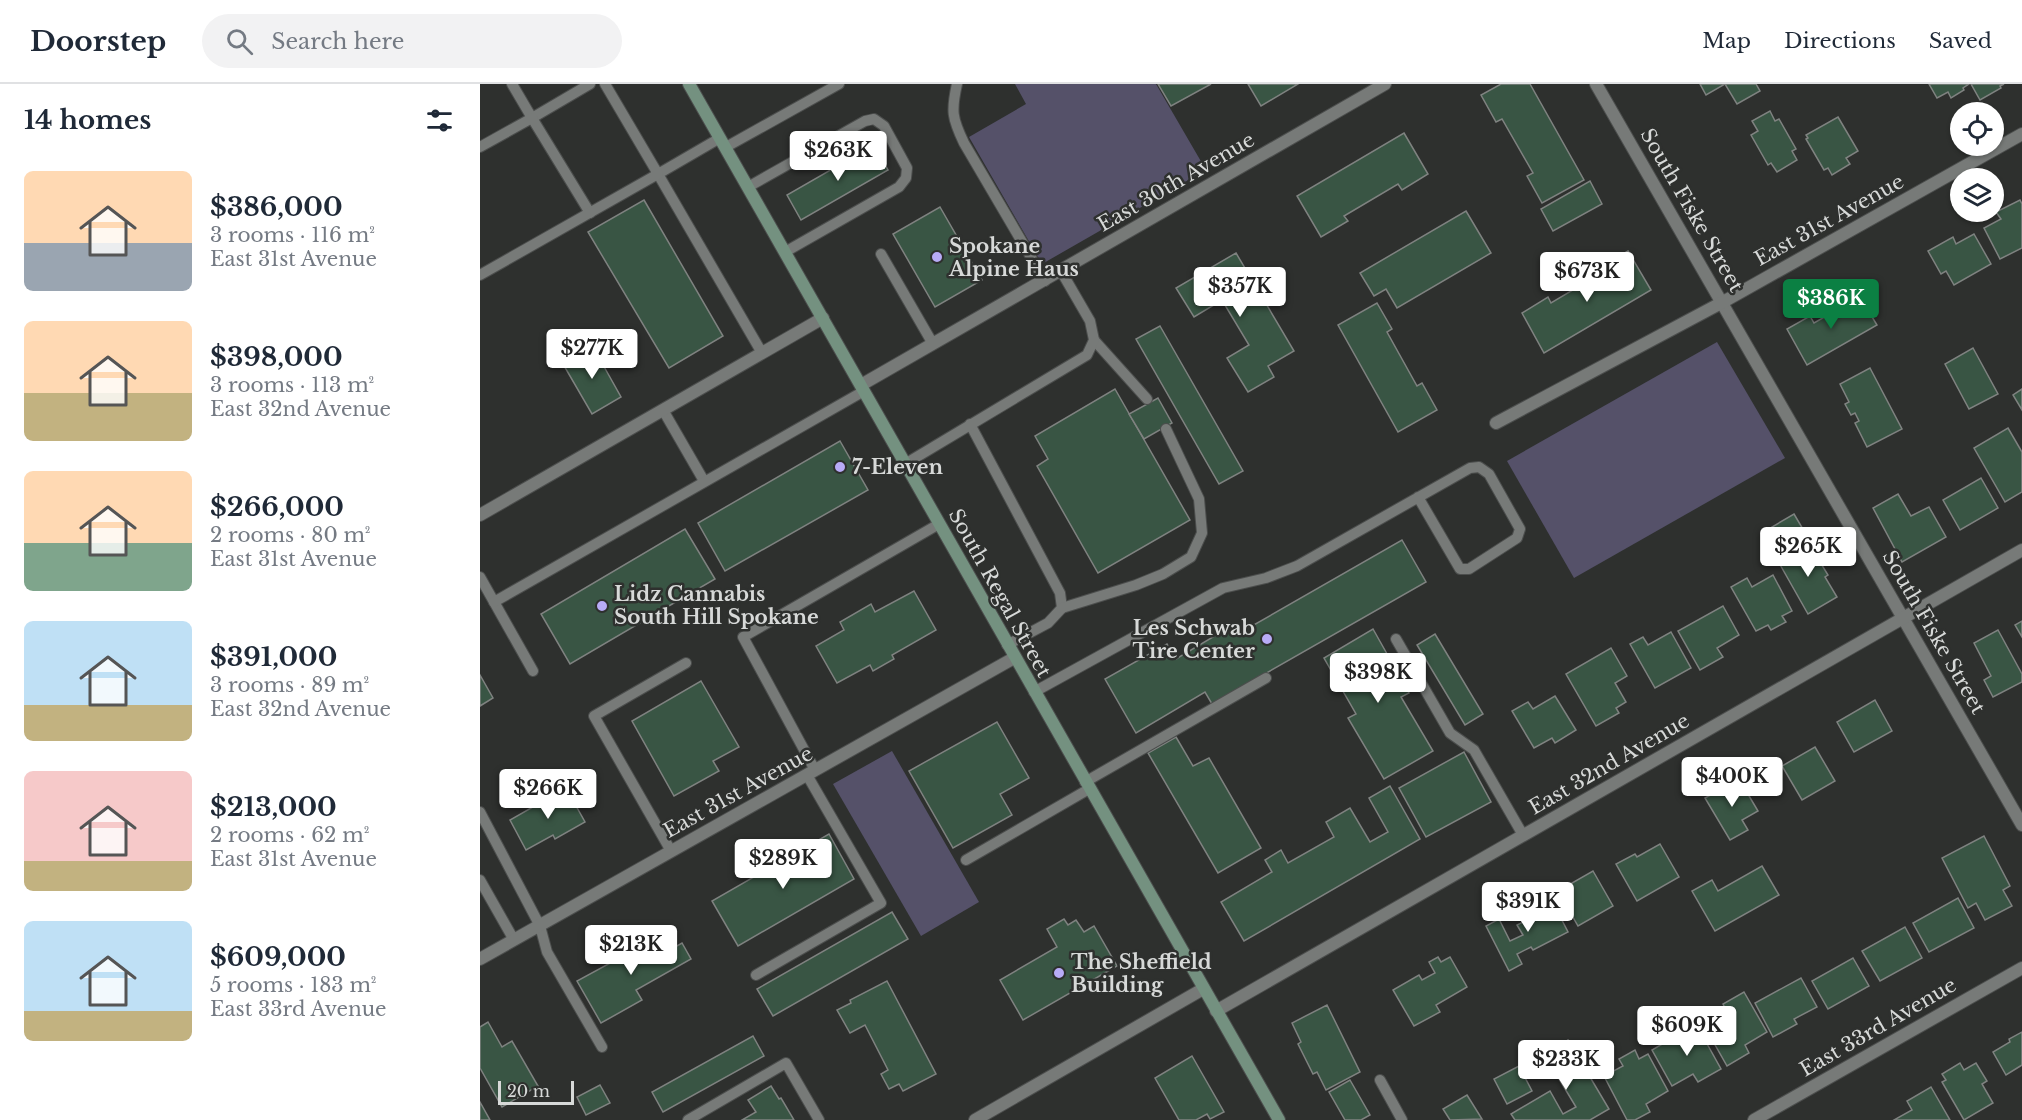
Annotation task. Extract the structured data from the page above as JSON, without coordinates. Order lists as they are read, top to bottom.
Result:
{
  "streets": {
    "main road": ["South Regal Street"],
    "street": [
      "East 30th Avenue",
      "South Fiske Street",
      "East 31st Avenue",
      "East 32nd Avenue",
      "East 33rd Avenue"
    ]
  },
  "crossings": [
    ["East 30th Avenue", "South Regal Street"],
    ["South Fiske Street", "East 31st Avenue"],
    ["South Fiske Street", "East 32nd Avenue"],
    ["East 31st Avenue", "South Regal Street"],
    ["South Regal Street", "East 32nd Avenue"]
  ],
  "places": [
    "Spokane Alpine Haus",
    "7-Eleven",
    "Lidz Cannabis South Hill Spokane",
    "Les Schwab Tire Center",
    "The Sheffield Building"
  ],
  "scale_bar": "20 m",
  "page": {
    "header": "Doorstep",
    "search": "Search here",
    "nav": ["Map", "Directions", "Saved"],
    "heading": "14 homes",
    "price": [
      "$263K",
      "$673K",
      "$357K",
      "$386K",
      "$277K",
      "$265K",
      "$398K",
      "$400K",
      "$266K",
      "$289K",
      "$391K",
      "$213K",
      "$609K",
      "$233K"
    ],
    "list": [
      {
        "name": "$386,000",
        "note": "3 rooms · 116 m² · East 31st Avenue"
      },
      {
        "name": "$398,000",
        "note": "3 rooms · 113 m² · East 32nd Avenue"
      },
      {
        "name": "$266,000",
        "note": "2 rooms · 80 m² · East 31st Avenue"
      },
      {
        "name": "$391,000",
        "note": "3 rooms · 89 m² · East 32nd Avenue"
      },
      {
        "name": "$213,000",
        "note": "2 rooms · 62 m² · East 31st Avenue"
      },
      {
        "name": "$609,000",
        "note": "5 rooms · 183 m² · East 33rd Avenue"
      }
    ],
    "scale": "20 m"
  }
}
